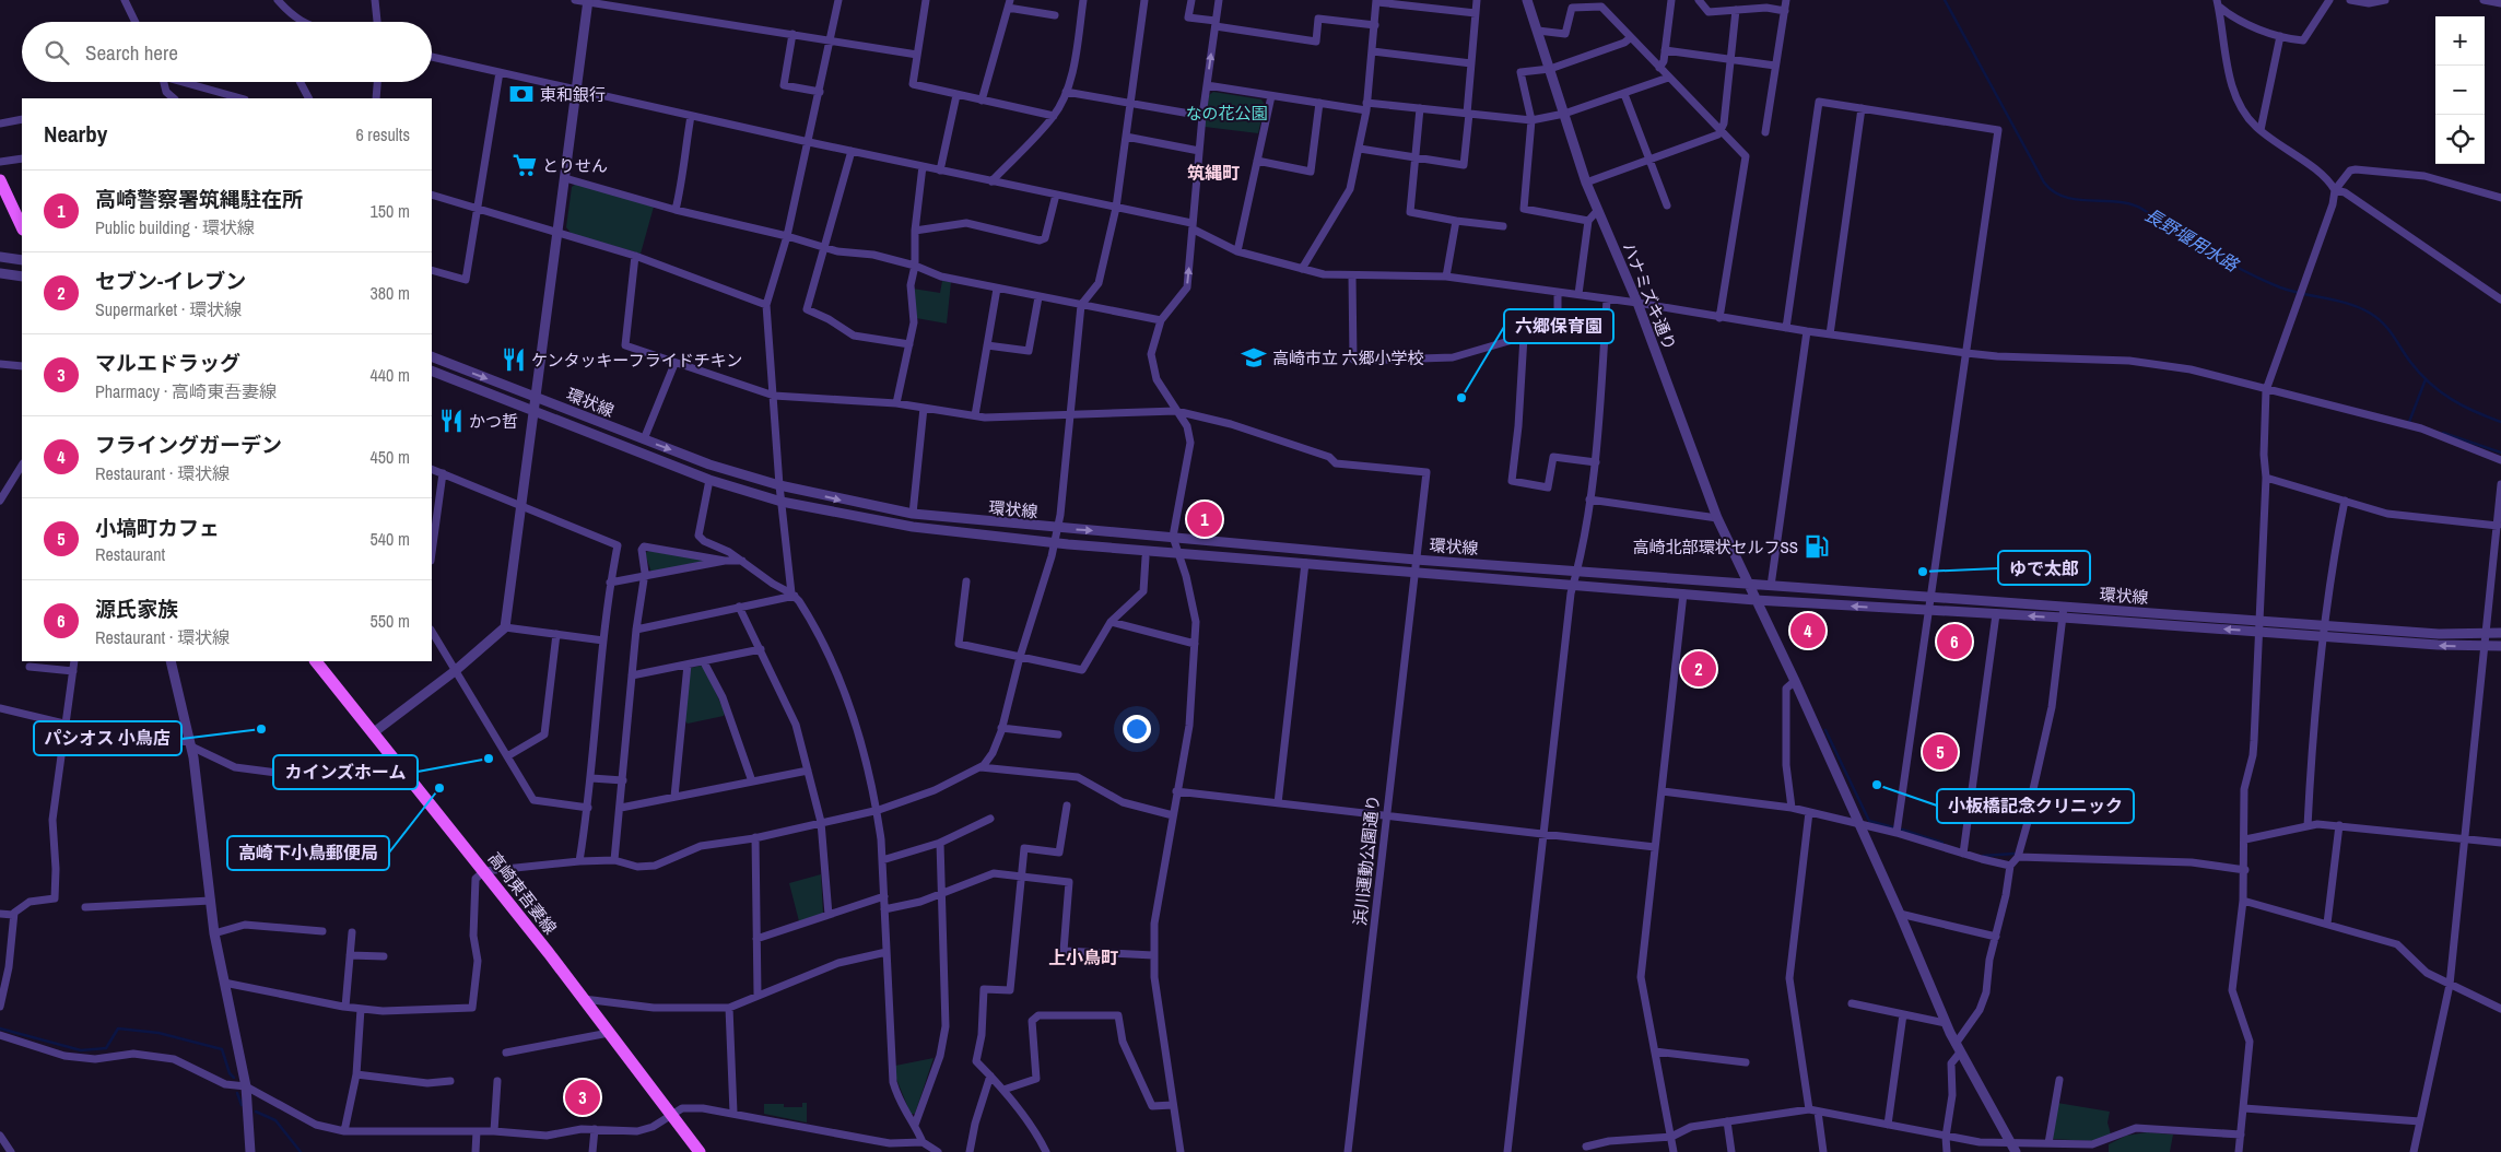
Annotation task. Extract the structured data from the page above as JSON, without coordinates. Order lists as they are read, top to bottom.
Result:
{
  "streets": {
    "main road": ["高崎東吾妻線"],
    "street": ["ハナミズキ通り", "環状線", "浜川運動公園通り"]
  },
  "crossings": [
    ["ハナミズキ通り", "環状線"],
    ["環状線", "浜川運動公園通り"]
  ],
  "districts": ["筑縄町", "上小鳥町"],
  "water": ["長野堰用水路"],
  "parks": ["なの花公園"],
  "places": {
    "bank": ["東和銀行"],
    "supermarket": ["とりせん"],
    "school or university": ["高崎市立 六郷小学校"],
    "restaurant": ["ケンタッキーフライドチキン", "かつ哲"],
    "other": [
      "六郷保育園",
      "ゆで太郎",
      "パシオス 小鳥店",
      "カインズホーム",
      "小板橋記念クリニック",
      "高崎下小鳥郵便局"
    ],
    "fuel station": ["高崎北部環状セルフSS"]
  },
  "page": {
    "map_buttons": ["+", "−"],
    "search": "Search here",
    "heading": ["Nearby", "6 results"],
    "list": [
      {
        "mark": "1",
        "name": "高崎警察署筑縄駐在所",
        "note": "Public building · 環状線",
        "value": "150 m"
      },
      {
        "mark": "2",
        "name": "セブン-イレブン",
        "note": "Supermarket · 環状線",
        "value": "380 m"
      },
      {
        "mark": "3",
        "name": "マルエドラッグ",
        "note": "Pharmacy · 高崎東吾妻線",
        "value": "440 m"
      },
      {
        "mark": "4",
        "name": "フライングガーデン",
        "note": "Restaurant · 環状線",
        "value": "450 m"
      },
      {
        "mark": "5",
        "name": "小塙町カフェ",
        "note": "Restaurant",
        "value": "540 m"
      },
      {
        "mark": "6",
        "name": "源氏家族",
        "note": "Restaurant · 環状線",
        "value": "550 m"
      }
    ],
    "pins": [
      "1",
      "4",
      "6",
      "2",
      "5",
      "3"
    ]
  }
}
